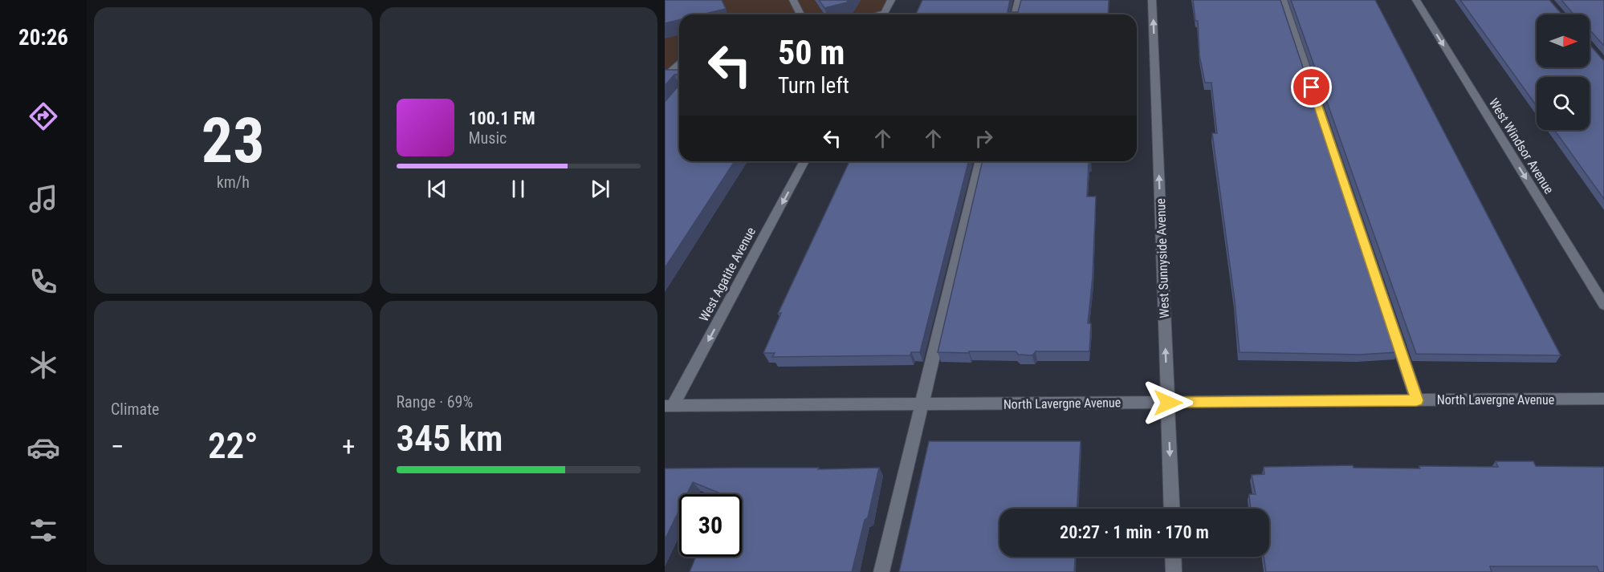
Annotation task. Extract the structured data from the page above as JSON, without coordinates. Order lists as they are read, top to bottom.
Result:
{
  "streets": {
    "street": [
      "West Windsor Avenue",
      "West Sunnyside Avenue",
      "West Agatite Avenue",
      "North Lavergne Avenue"
    ]
  },
  "crossings": [
    ["West Sunnyside Avenue", "North Lavergne Avenue"],
    ["West Agatite Avenue", "North Lavergne Avenue"]
  ],
  "one_way": ["West Windsor Avenue", "West Agatite Avenue"],
  "north": "right",
  "page": {
    "tabs": "20:26",
    "tile": [
      ["23", "km/h"],
      "Climate",
      ["Range · 69%", "345 km"]
    ],
    "turn": ["50 m", "Turn left"],
    "song": ["100.1 FM", "Music"],
    "heat": ["−", "22°", "+"],
    "limit": "30",
    "trip": "20:27 · 1 min · 170 m"
  }
}
